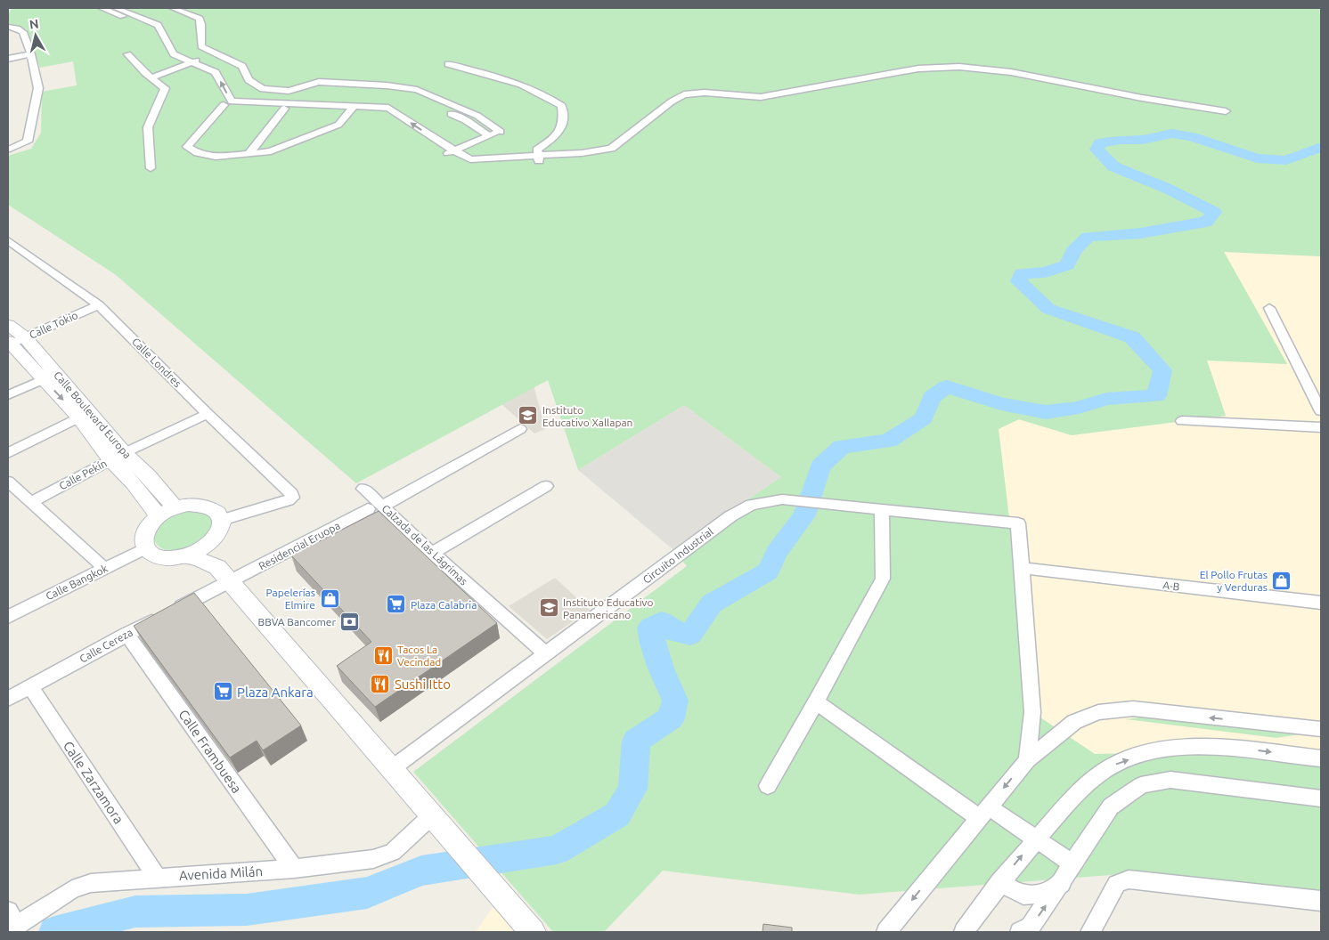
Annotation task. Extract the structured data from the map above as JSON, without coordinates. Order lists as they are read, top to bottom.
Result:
{
  "streets": {
    "main road": ["Calle Boulevard Europa"],
    "street": [
      "Calle Tokio",
      "Calle Londres",
      "Calle Pekín",
      "Calzada de las Lágrimas",
      "Residencial Eruopa",
      "Circuito Industrial",
      "Calle Bangkok",
      "A-B",
      "Calle Cereza",
      "Calle Frambuesa",
      "Calle Zarzamora",
      "Avenida Milán"
    ]
  },
  "crossings": [
    ["Calle Tokio", "Calle Londres"],
    ["Calle Tokio", "Calle Boulevard Europa"],
    ["Calle Londres", "Calle Boulevard Europa"],
    ["Calle Londres", "Calle Pekín"],
    ["Calle Londres", "Calle Bangkok"],
    ["Calle Boulevard Europa", "Calle Pekín"],
    ["Calle Boulevard Europa", "Calle Bangkok"],
    ["Calzada de las Lágrimas", "Circuito Industrial"],
    ["Residencial Eruopa", "Calle Cereza"],
    ["Circuito Industrial", "A-B"],
    ["Calle Cereza", "Calle Frambuesa"],
    ["Calle Cereza", "Calle Zarzamora"],
    ["Calle Frambuesa", "Avenida Milán"],
    ["Calle Zarzamora", "Avenida Milán"]
  ],
  "places": {
    "school or university": ["Instituto Educativo Xallapan", "Instituto Educativo Panamericano"],
    "shop": ["El Pollo Frutas y Verduras", "Papelerías Elmire"],
    "supermarket": ["Plaza Calabria", "Plaza Ankara"],
    "bank": ["BBVA Bancomer"],
    "restaurant": ["Tacos La Vecindad", "Sushi Itto"]
  },
  "north": "top"
}
